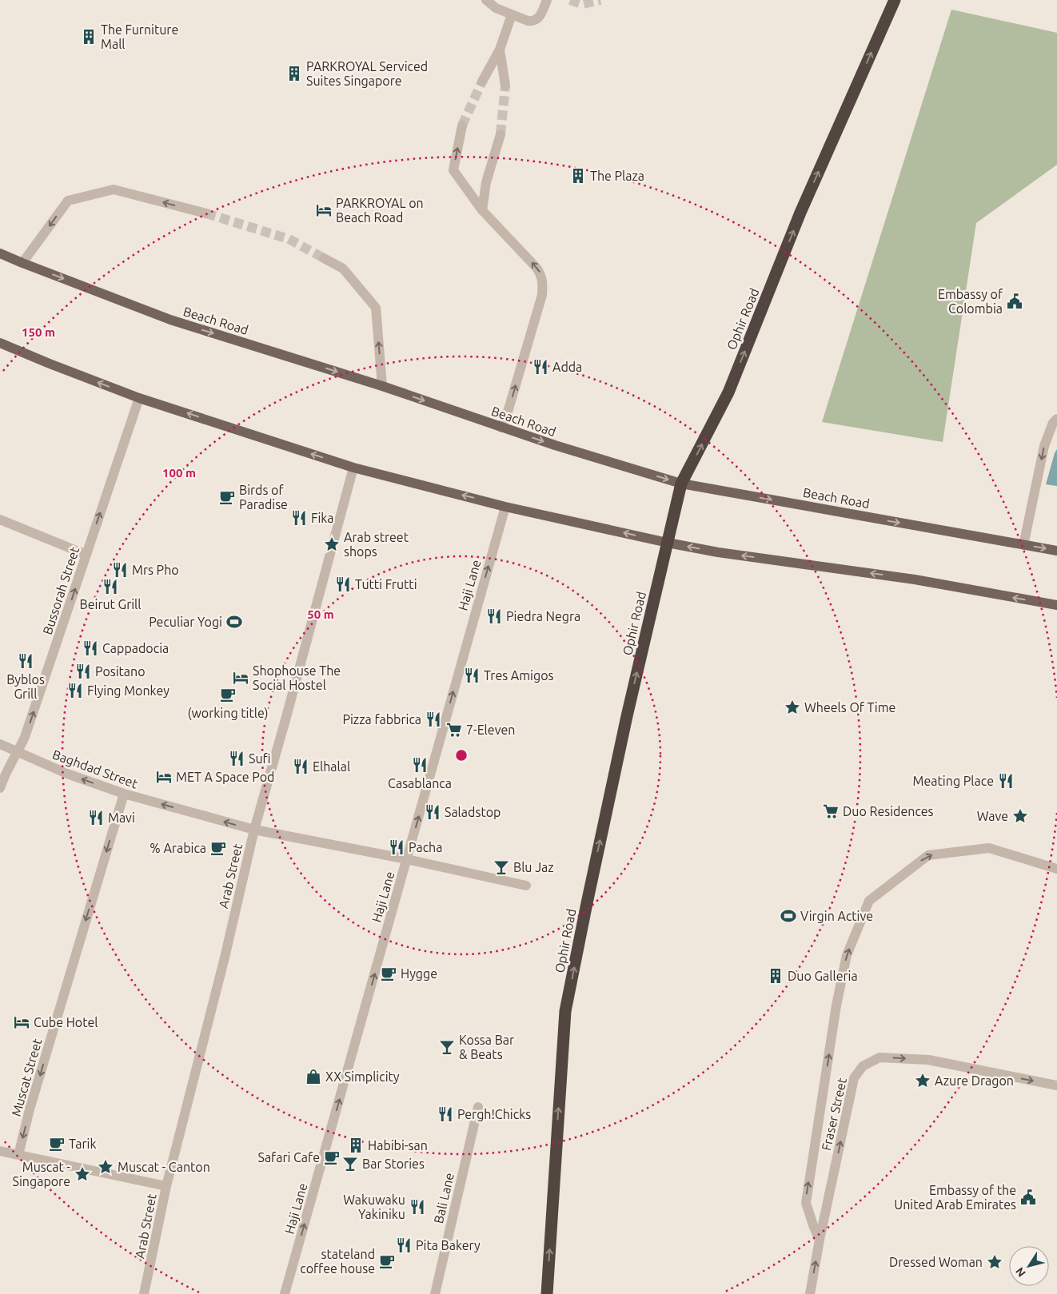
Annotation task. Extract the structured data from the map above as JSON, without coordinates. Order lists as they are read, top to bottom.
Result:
{
  "streets": {
    "highway": ["Ophir Road"],
    "main road": ["Beach Road"],
    "street": [
      "Haji Lane",
      "Bussorah Street",
      "Baghdad Street",
      "Arab Street",
      "Muscat Street",
      "Fraser Street",
      "Bali Lane"
    ]
  },
  "crossings": [
    ["Ophir Road", "Beach Road"],
    ["Haji Lane", "Baghdad Street"],
    ["Bussorah Street", "Baghdad Street"],
    ["Baghdad Street", "Arab Street"],
    ["Baghdad Street", "Muscat Street"]
  ],
  "one_way": [
    "Ophir Road",
    "Haji Lane",
    "Bussorah Street",
    "Baghdad Street",
    "Muscat Street"
  ],
  "places": {
    "building": [
      "The Furniture Mall",
      "PARKROYAL Serviced Suites Singapore",
      "The Plaza",
      "Duo Galleria",
      "Habibi-san"
    ],
    "hotel": [
      "PARKROYAL on Beach Road",
      "Shophouse The Social Hostel",
      "MET A Space Pod",
      "Cube Hotel"
    ],
    "public building": ["Embassy of Colombia", "Embassy of the United Arab Emirates"],
    "restaurant": [
      "Adda",
      "Fika",
      "Mrs Pho",
      "Tutti Frutti",
      "Beirut Grill",
      "Piedra Negra",
      "Cappadocia",
      "Byblos Grill",
      "Positano",
      "Tres Amigos",
      "Flying Monkey",
      "Pizza fabbrica",
      "Sufi",
      "Casablanca",
      "Elhalal",
      "Meating Place",
      "Saladstop",
      "Mavi",
      "Pacha",
      "Pergh!Chicks",
      "Wakuwaku Yakiniku",
      "Pita Bakery"
    ],
    "cafe": [
      "Birds of Paradise",
      "(working title)",
      "% Arabica",
      "Hygge",
      "Tarik",
      "Safari Cafe",
      "stateland coffee house"
    ],
    "place": [
      "Arab street shops",
      "Wheels Of Time",
      "Wave",
      "Azure Dragon",
      "Muscat - Canton",
      "Muscat - Singapore",
      "Dressed Woman"
    ],
    "sports": ["Peculiar Yogi", "Virgin Active"],
    "supermarket": ["7-Eleven", "Duo Residences"],
    "bar": ["Blu Jaz", "Kossa Bar & Beats", "Bar Stories"],
    "shop": ["XX Simplicity"]
  },
  "north": "bottom left",
  "rings": ["150 m", "100 m", "50 m"]
}
